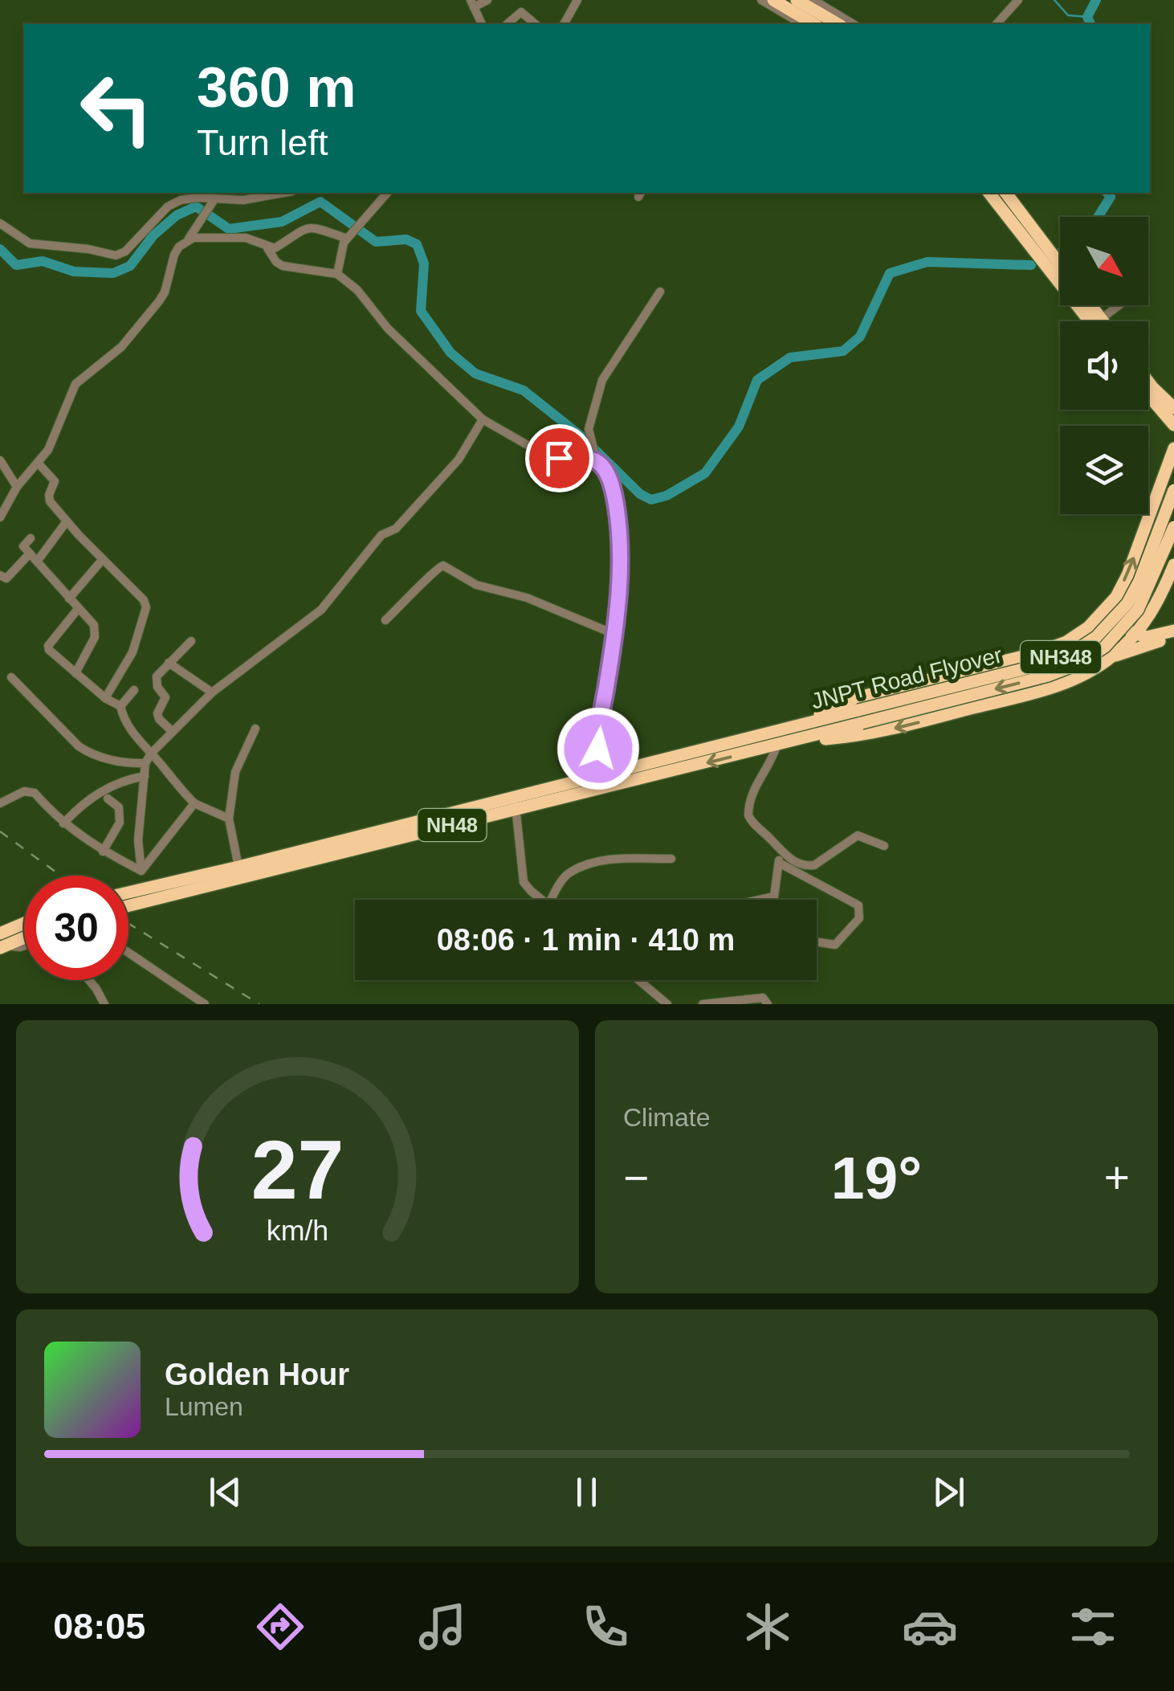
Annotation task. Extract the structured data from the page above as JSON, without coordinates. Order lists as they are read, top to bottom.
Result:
{
  "streets": {
    "highway": ["NH348", "JNPT Road Flyover", "NH48"]
  },
  "crossings": [
    ["JNPT Road Flyover", "NH48"]
  ],
  "north": "bottom right",
  "page": {
    "turn": ["360 m", "Turn left"],
    "limit": "30",
    "trip": "08:06 · 1 min · 410 m",
    "tile": "Climate",
    "heat": ["−", "19°", "+"],
    "song": ["Golden Hour", "Lumen"],
    "tabs": "08:05",
    "gauge": ["27", "km/h"]
  }
}
